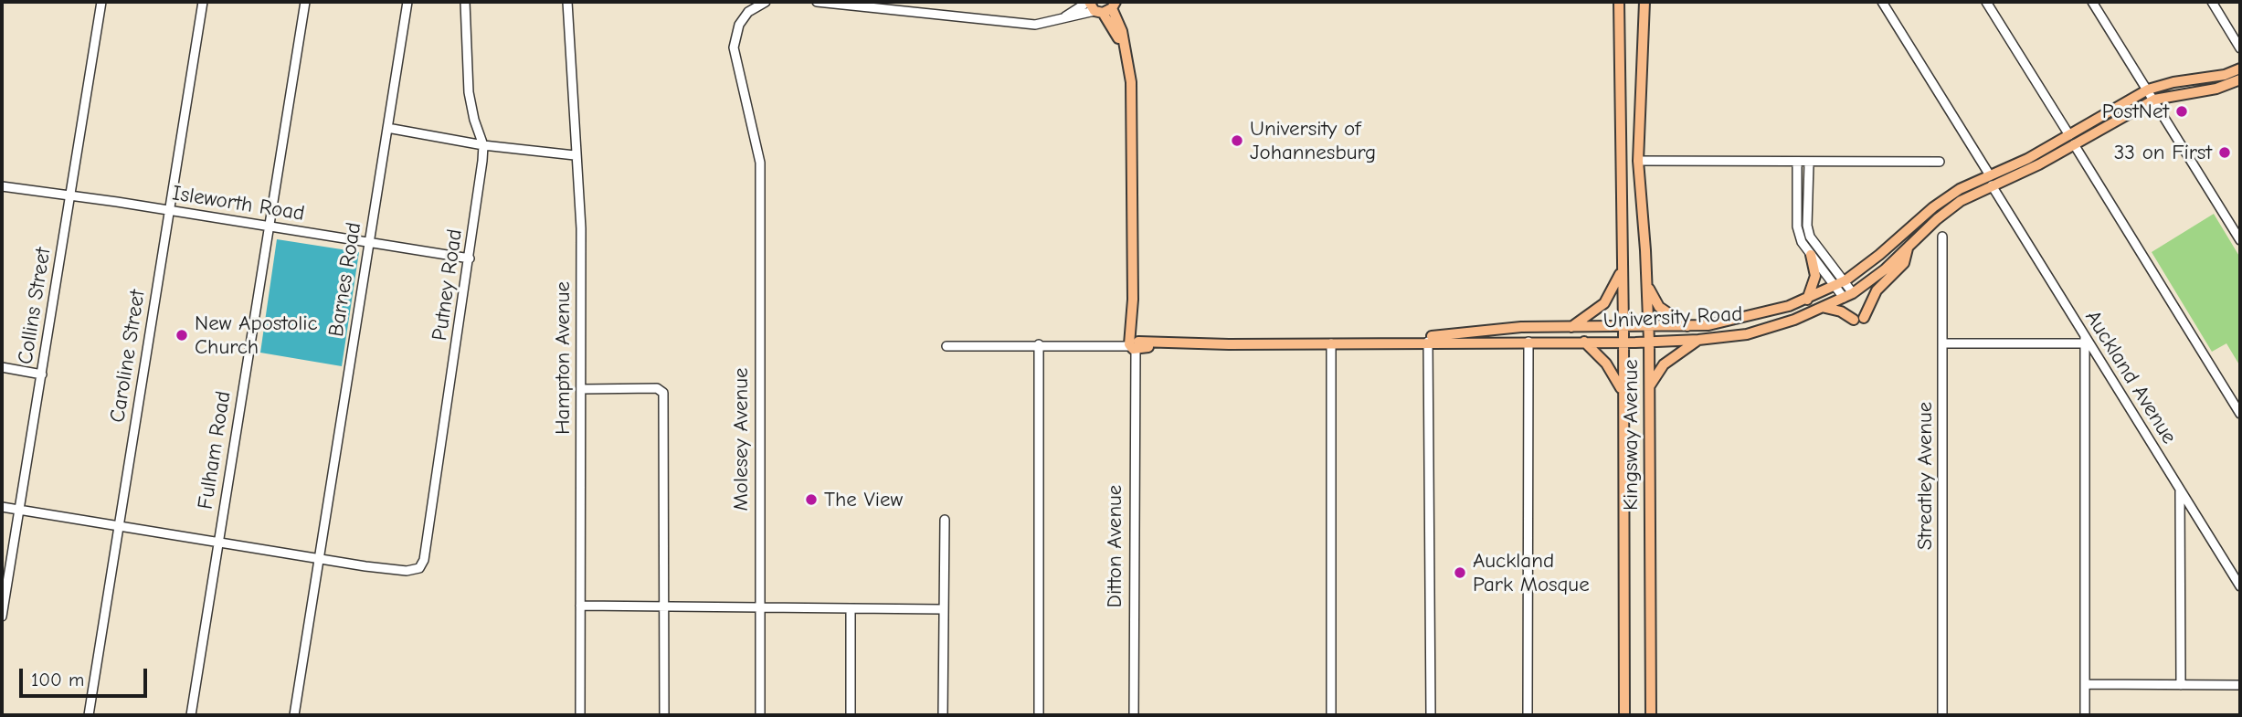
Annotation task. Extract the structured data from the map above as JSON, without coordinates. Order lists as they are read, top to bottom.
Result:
{
  "streets": {
    "main road": ["University Road", "Kingsway Avenue", "Ditton Avenue"],
    "street": [
      "Isleworth Road",
      "Barnes Road",
      "Putney Road",
      "Collins Street",
      "Caroline Street",
      "Hampton Avenue",
      "Auckland Avenue",
      "Molesey Avenue",
      "Fulham Road",
      "Streatley Avenue"
    ]
  },
  "crossings": [
    ["Isleworth Road", "Barnes Road"],
    ["Isleworth Road", "Putney Road"],
    ["Isleworth Road", "Collins Street"],
    ["Isleworth Road", "Caroline Street"],
    ["Isleworth Road", "Fulham Road"],
    ["Barnes Road", "Putney Road"],
    ["University Road", "Auckland Avenue"],
    ["University Road", "Kingsway Avenue"],
    ["University Road", "Ditton Avenue"]
  ],
  "places": [
    "PostNet",
    "University of Johannesburg",
    "33 on First",
    "New Apostolic Church",
    "The View",
    "Auckland Park Mosque"
  ],
  "scale_bar": "100 m"
}
